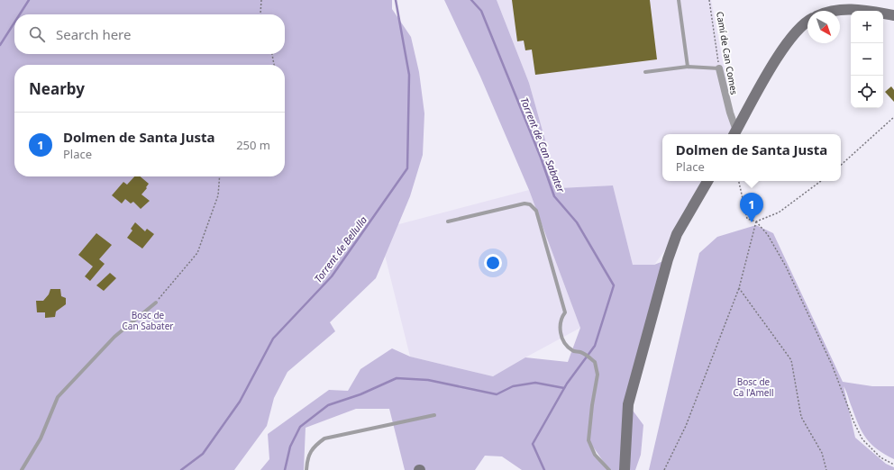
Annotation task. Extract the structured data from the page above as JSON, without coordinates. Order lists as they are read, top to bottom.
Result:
{
  "streets": {
    "street": ["Camí de Can Comes"]
  },
  "water": ["Torrent de Can Sabater", "Torrent de Bellulla"],
  "parks": ["Bosc de Can Sabater", "Bosc de Ca l'Amell"],
  "north": "bottom right",
  "page": {
    "map_buttons": ["+", "−"],
    "search": "Search here",
    "heading": "Nearby",
    "list": [
      {
        "mark": "1",
        "name": "Dolmen de Santa Justa",
        "note": "Place",
        "value": "250 m"
      }
    ],
    "popup": ["Dolmen de Santa Justa", "Place"],
    "pins": "1"
  }
}
